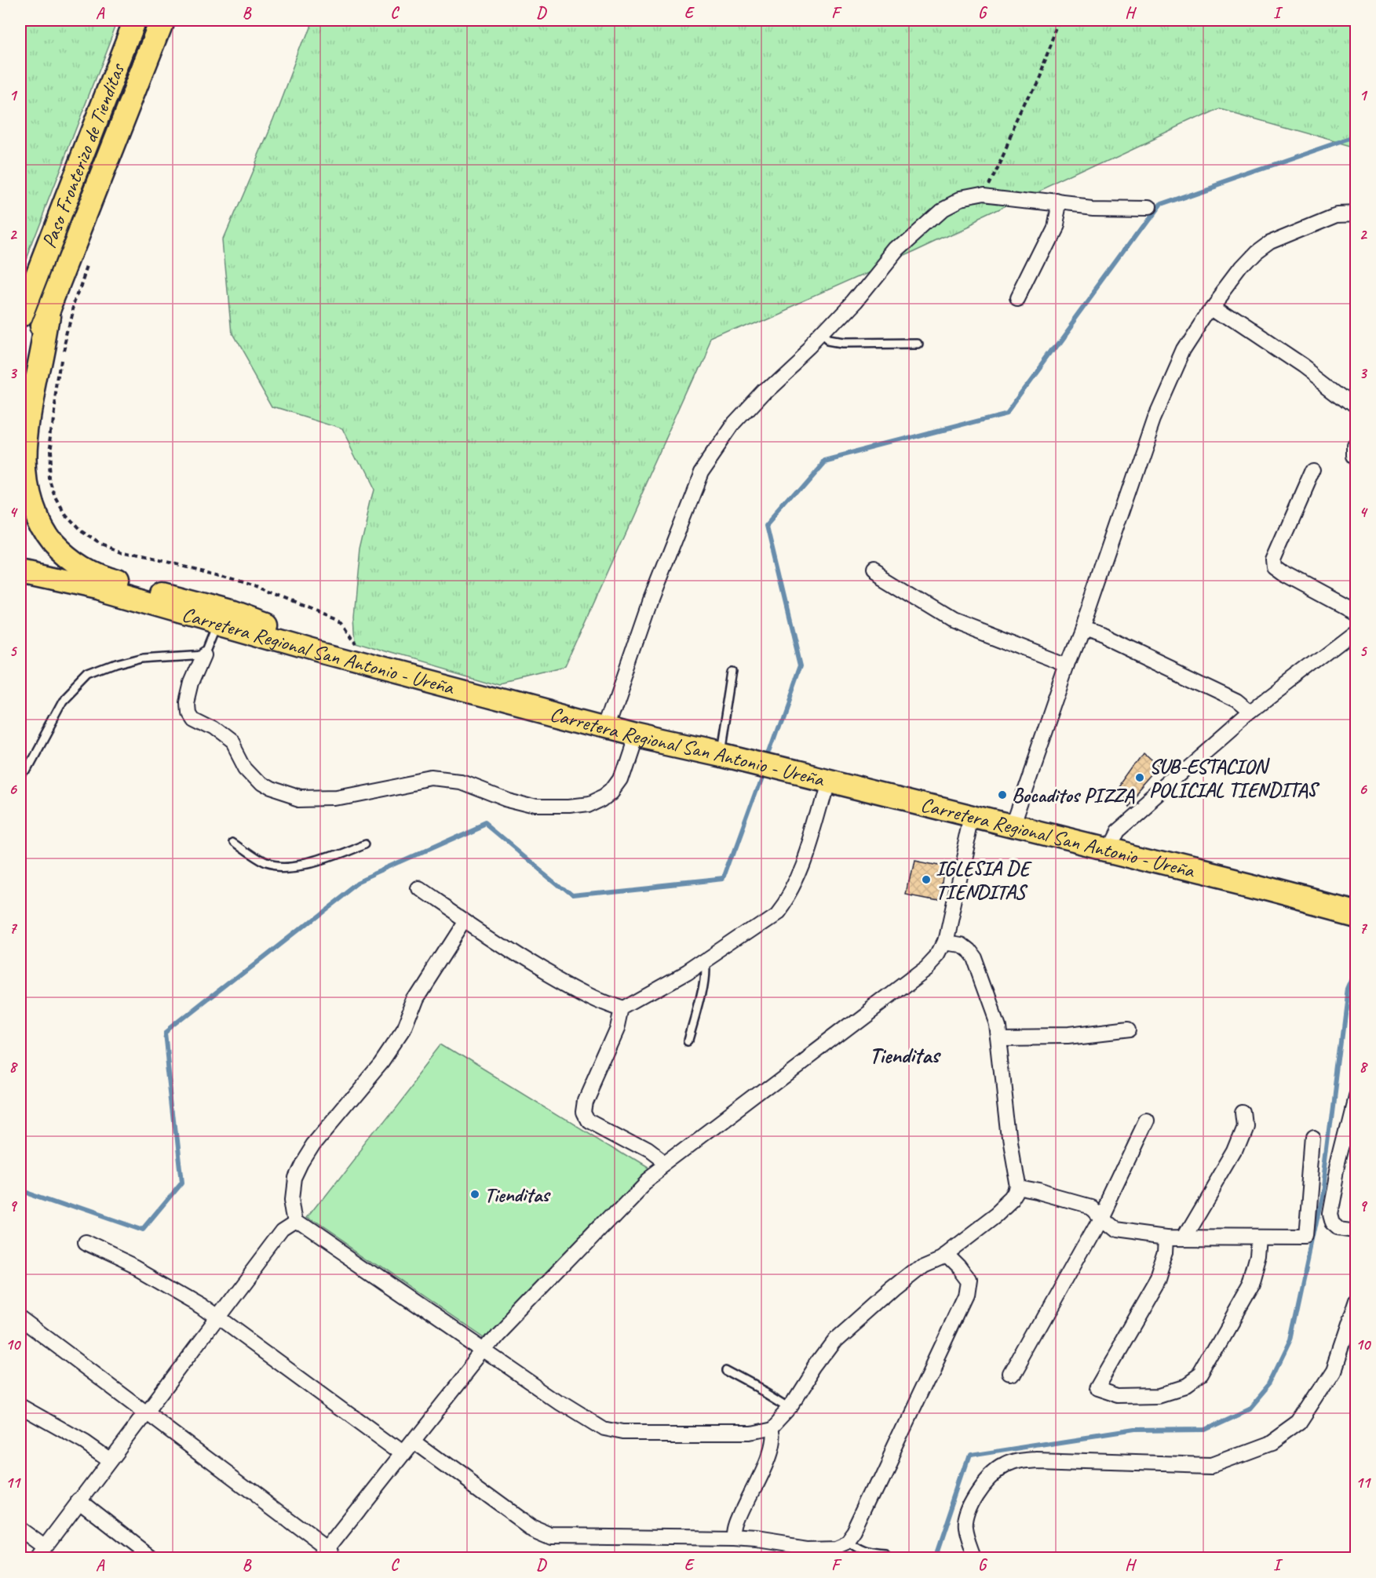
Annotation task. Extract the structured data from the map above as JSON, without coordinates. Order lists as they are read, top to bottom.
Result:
{
  "streets": {
    "main road": ["Paso Fronterizo de Tienditas", "Carretera Regional San Antonio - Ureña"]
  },
  "districts": ["Tienditas"],
  "places": [
    "SUB-ESTACION POLICIAL TIENDITAS",
    "Bocaditos PIZZA",
    "IGLESIA DE TIENDITAS",
    "Tienditas"
  ],
  "grid": {
    "columns": [
      "A",
      "B",
      "C",
      "D",
      "E",
      "F",
      "G",
      "H",
      "I"
    ],
    "rows": [
      "1",
      "2",
      "3",
      "4",
      "5",
      "6",
      "7",
      "8",
      "9",
      "10",
      "11"
    ]
  }
}
